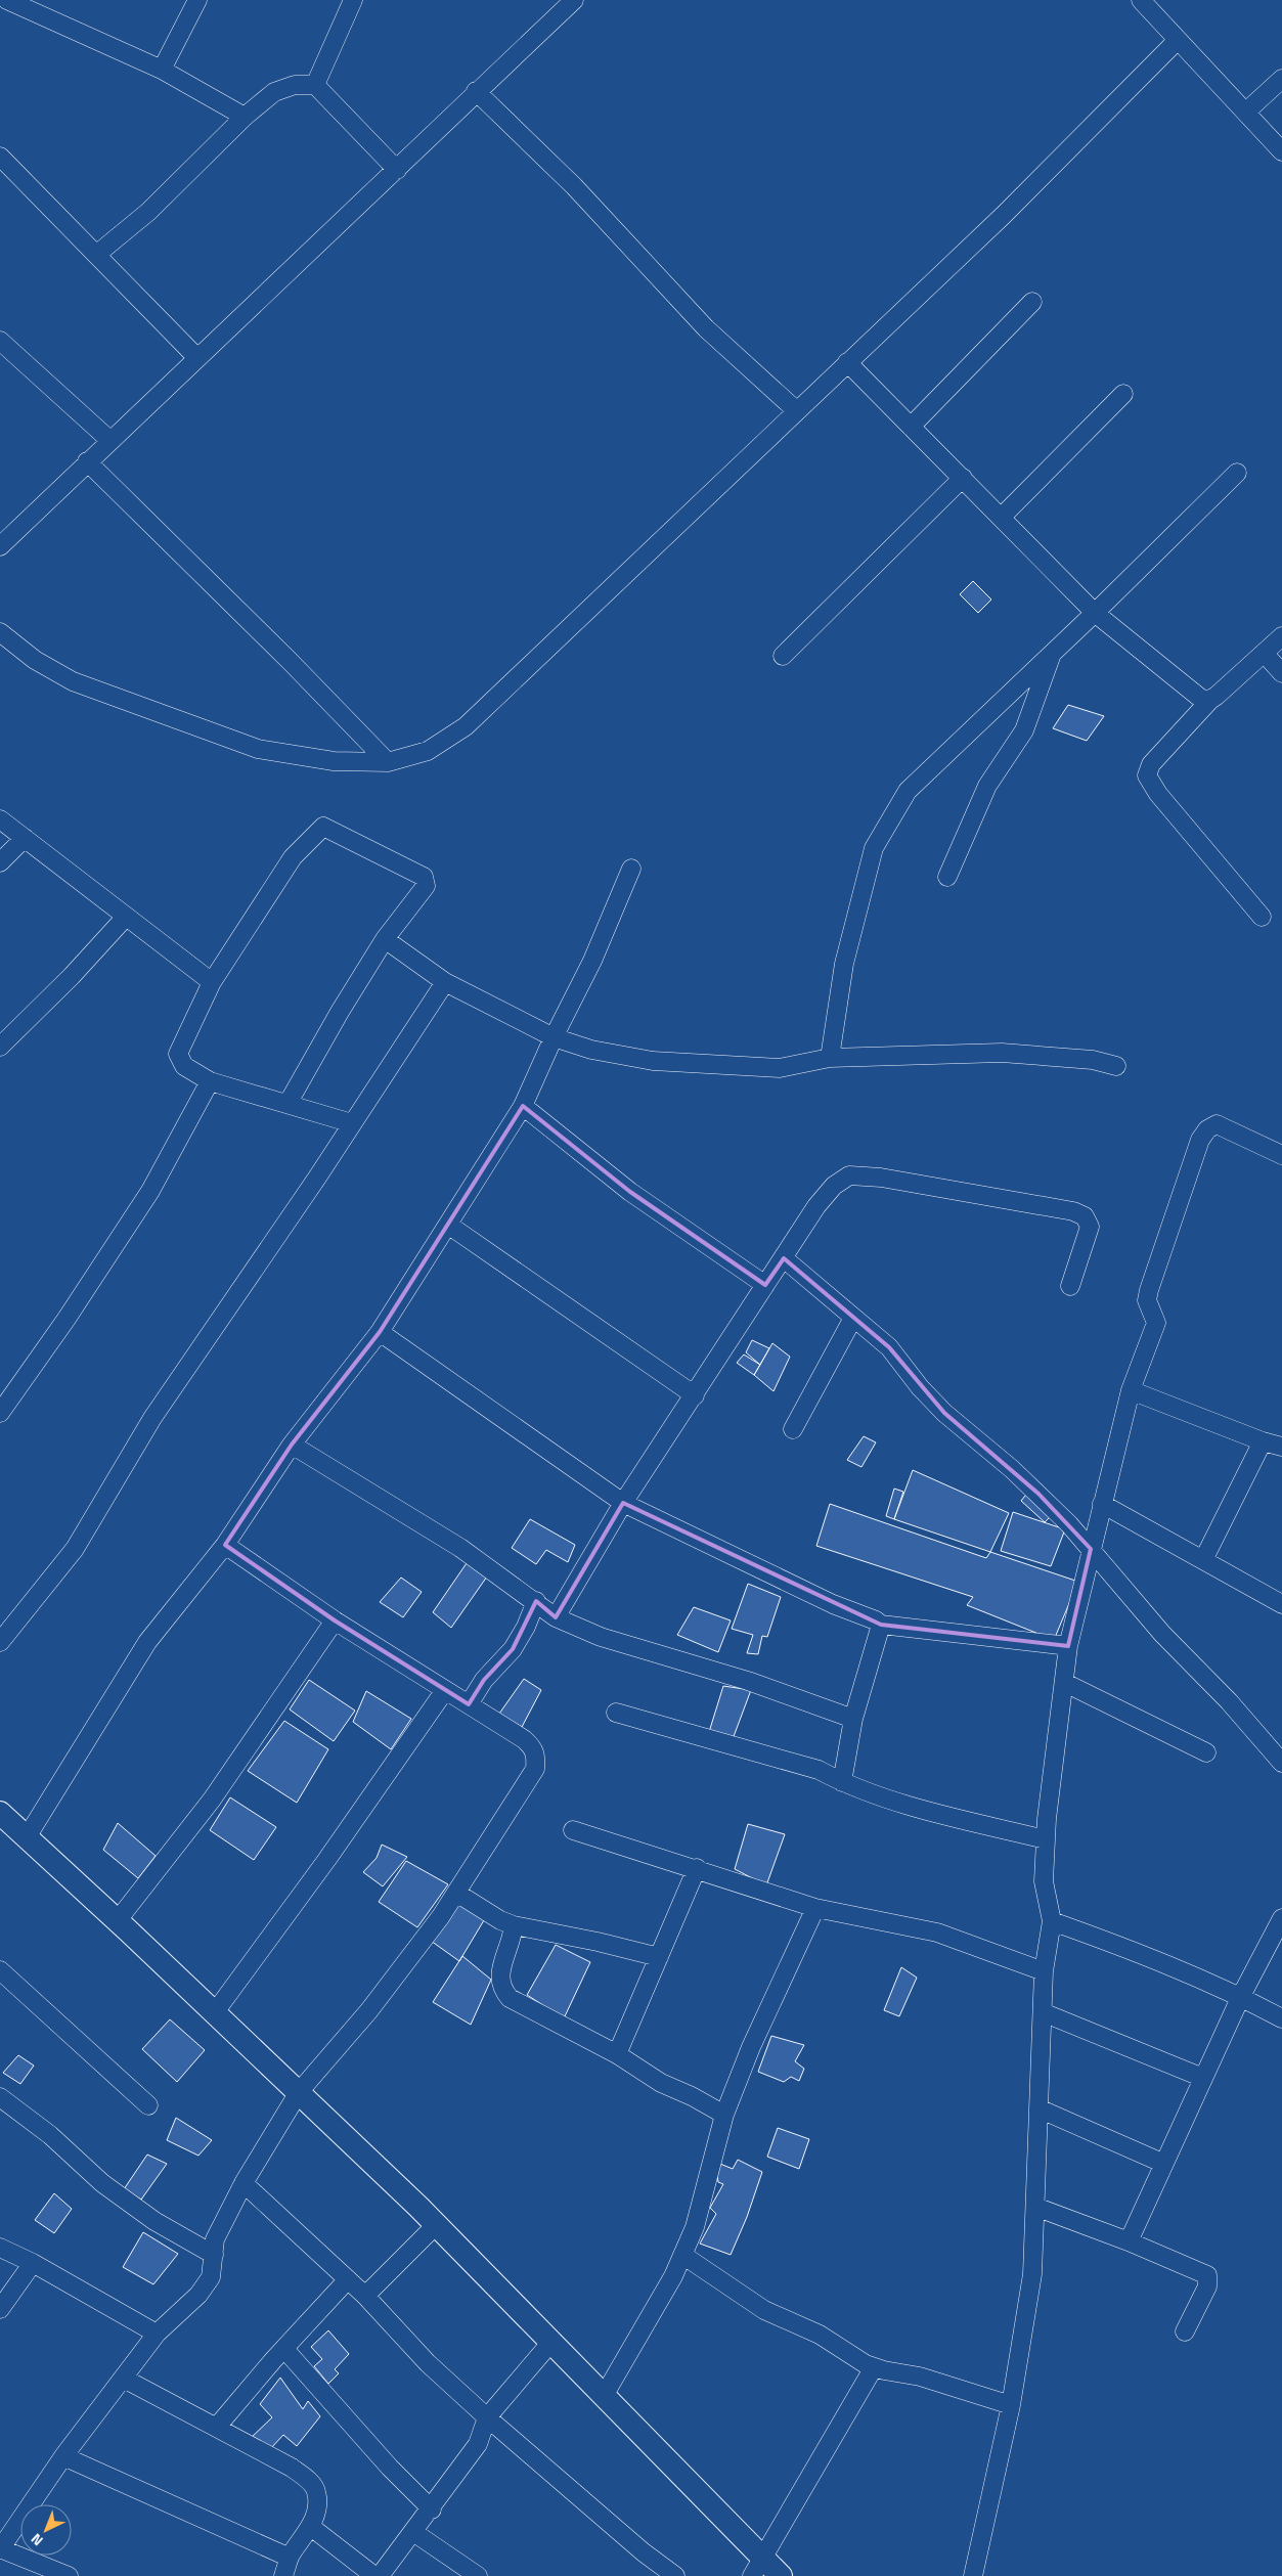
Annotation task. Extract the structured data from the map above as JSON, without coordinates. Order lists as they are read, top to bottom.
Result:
{
  "north": "bottom left"
}
